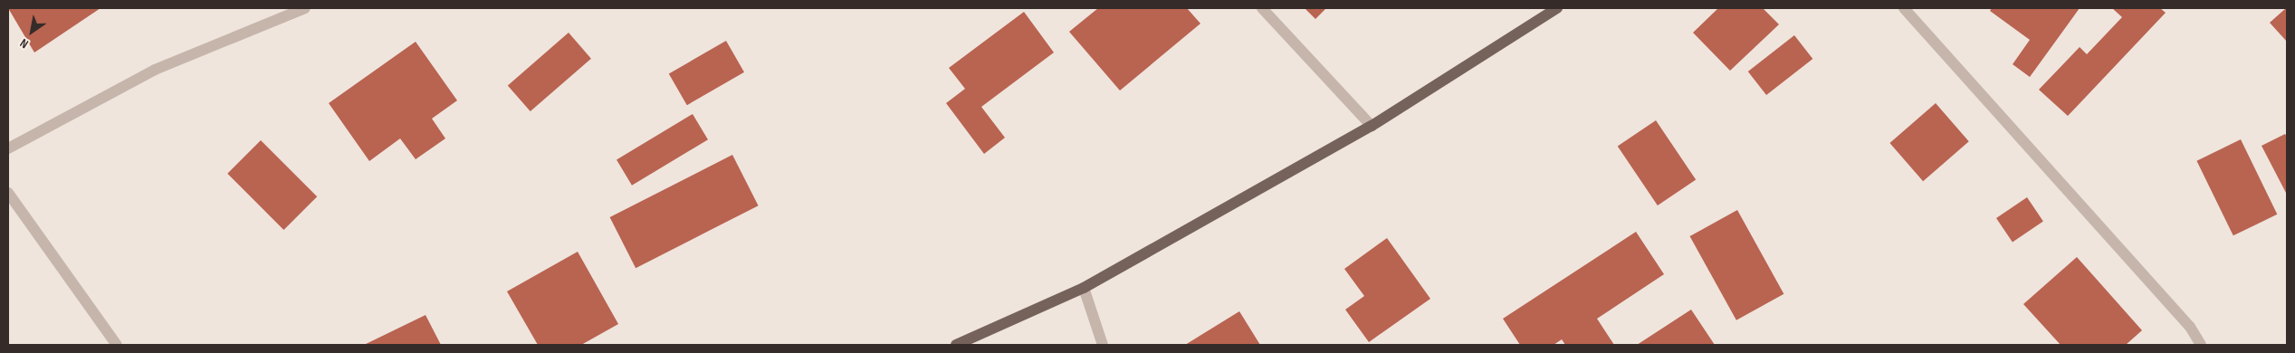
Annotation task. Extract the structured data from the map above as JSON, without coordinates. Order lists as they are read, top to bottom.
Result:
{
  "north": "bottom left"
}
